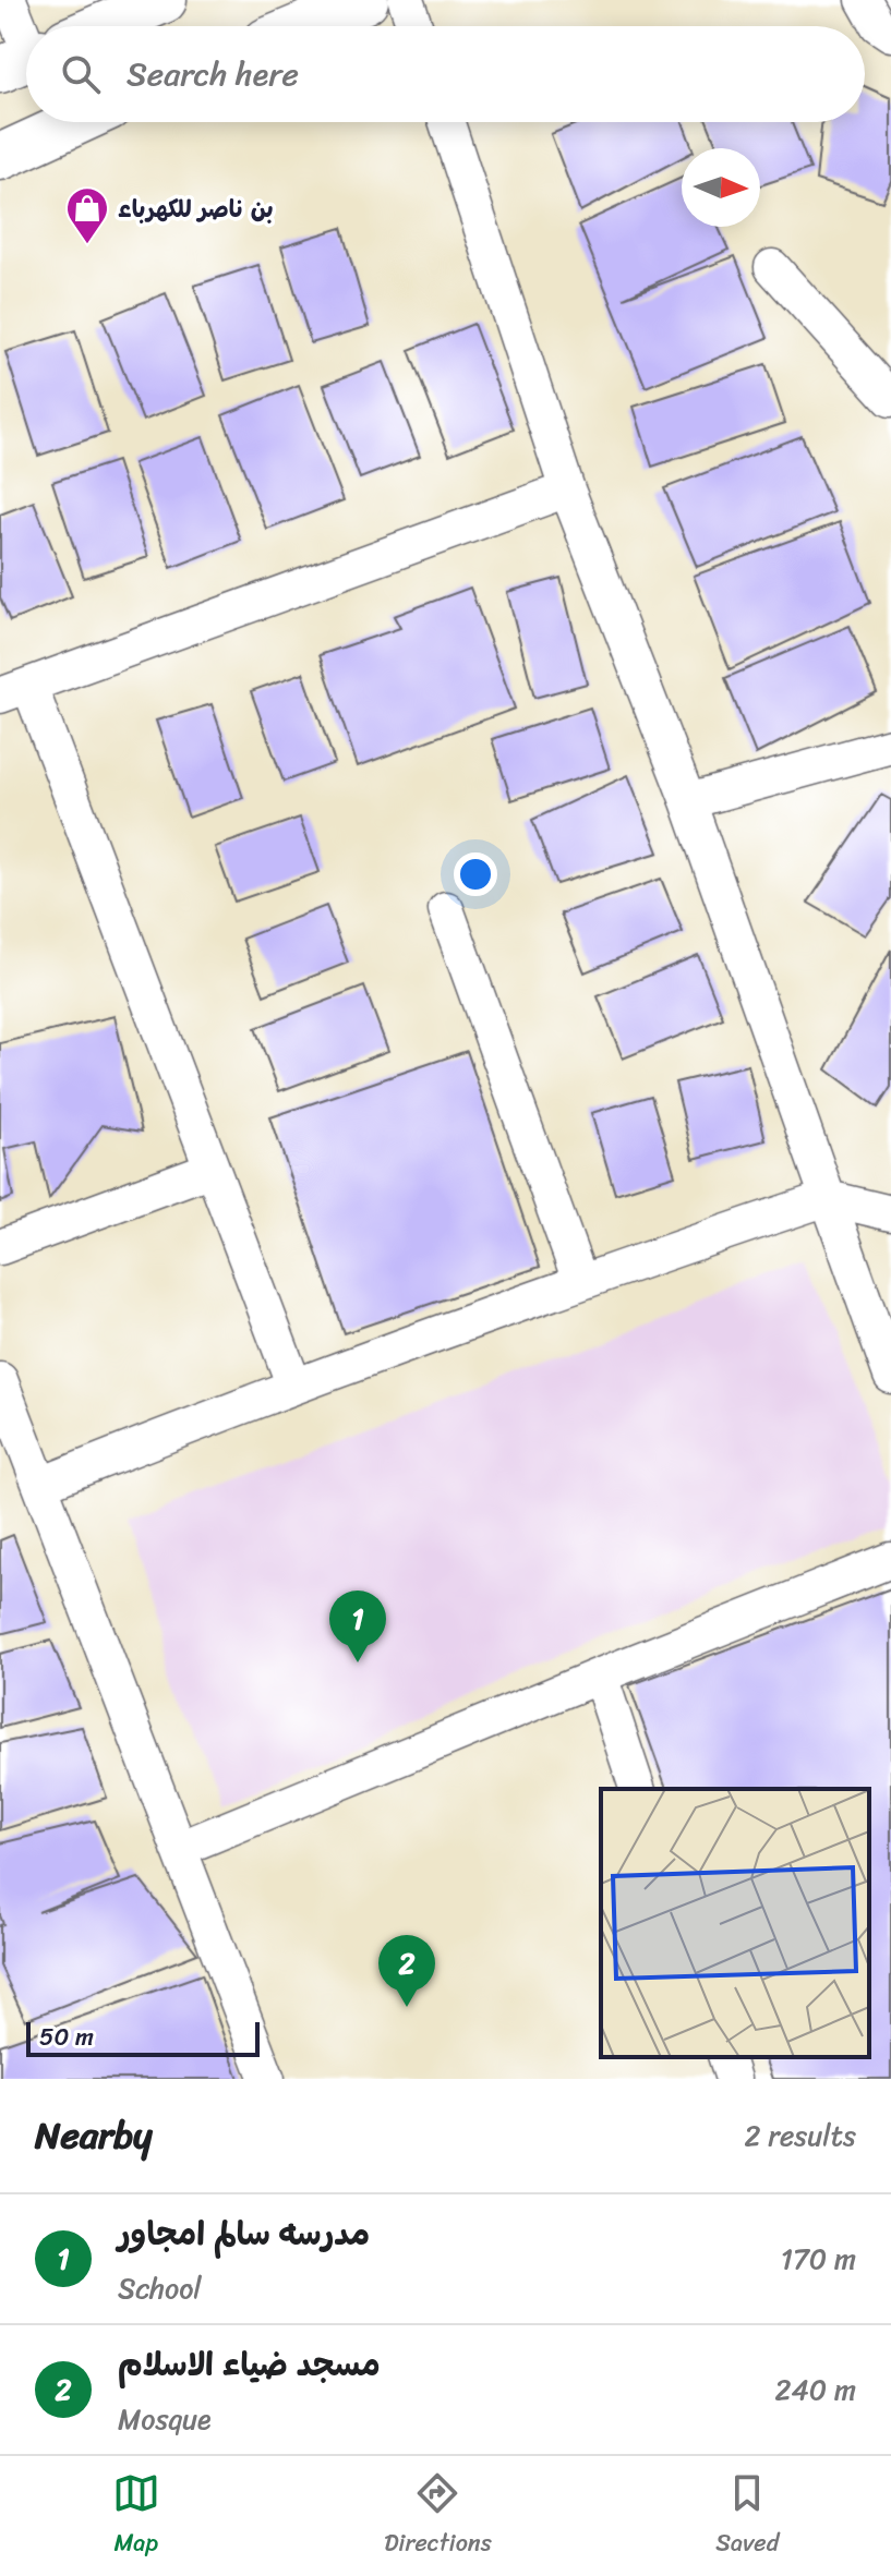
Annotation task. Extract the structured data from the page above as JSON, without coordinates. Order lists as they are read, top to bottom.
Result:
{
  "places": {
    "shop": ["بن ناصر للكهرباء"]
  },
  "scale_bar": "50 m",
  "north": "right",
  "page": {
    "search": "Search here",
    "pins": ["1", "2"],
    "scale": "50 m",
    "heading": ["Nearby", "2 results"],
    "list": [
      {
        "mark": "1",
        "name": "مدرسه سالم امجاور",
        "note": "School",
        "value": "170 m"
      },
      {
        "mark": "2",
        "name": "مسجد ضياء الاسلام",
        "note": "Mosque",
        "value": "240 m"
      }
    ],
    "nav": ["Map", "Directions", "Saved"]
  }
}
